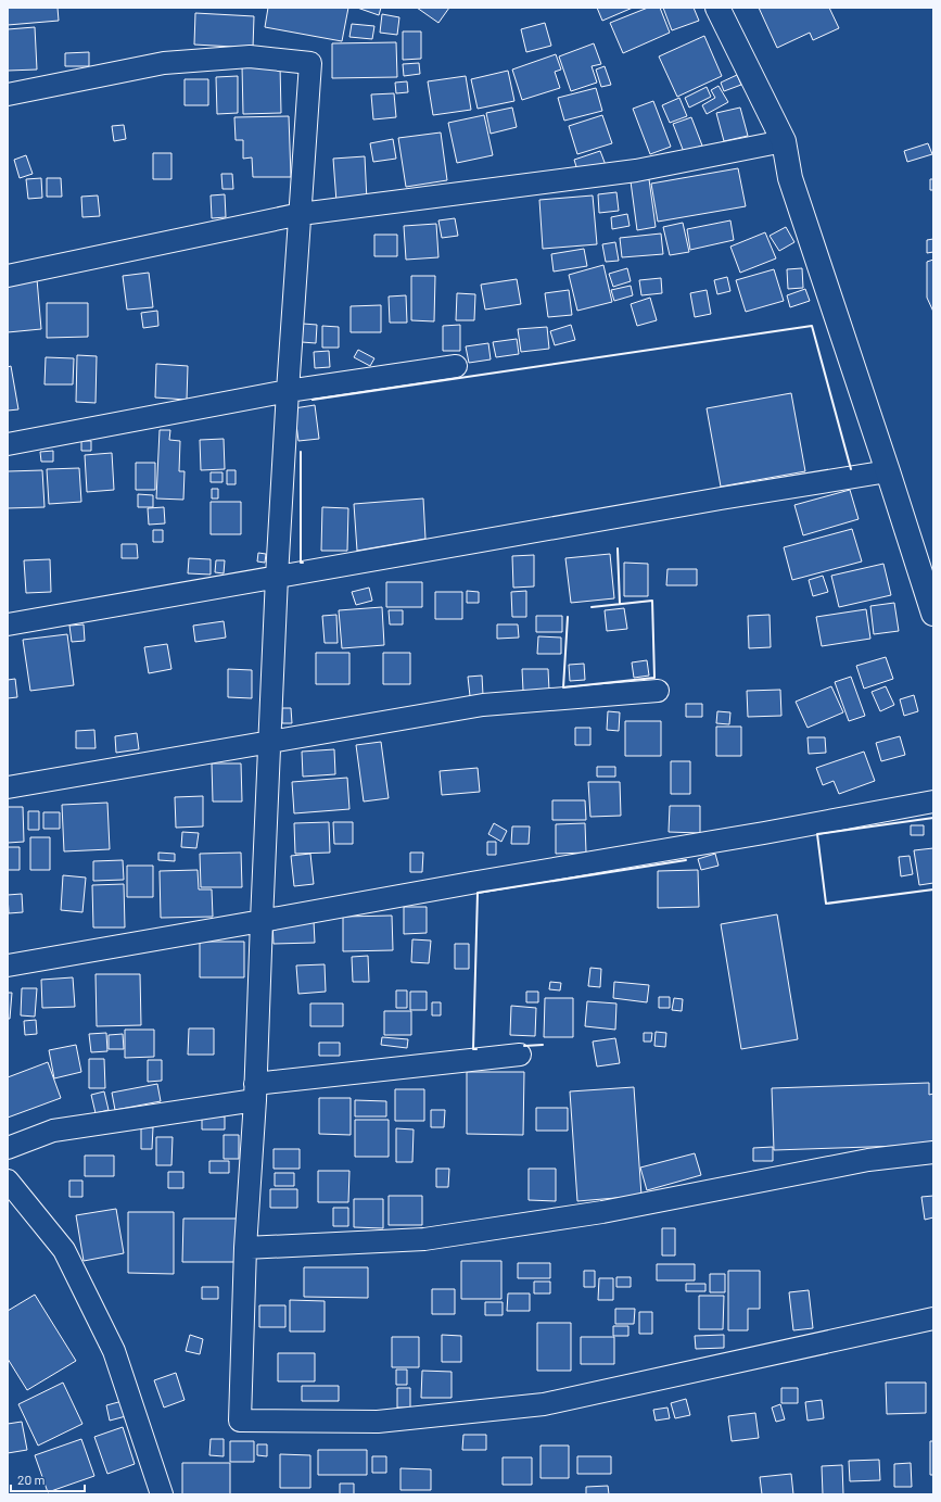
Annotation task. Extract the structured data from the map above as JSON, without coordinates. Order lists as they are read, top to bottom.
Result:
{
  "scale_bar": "20 m"
}
